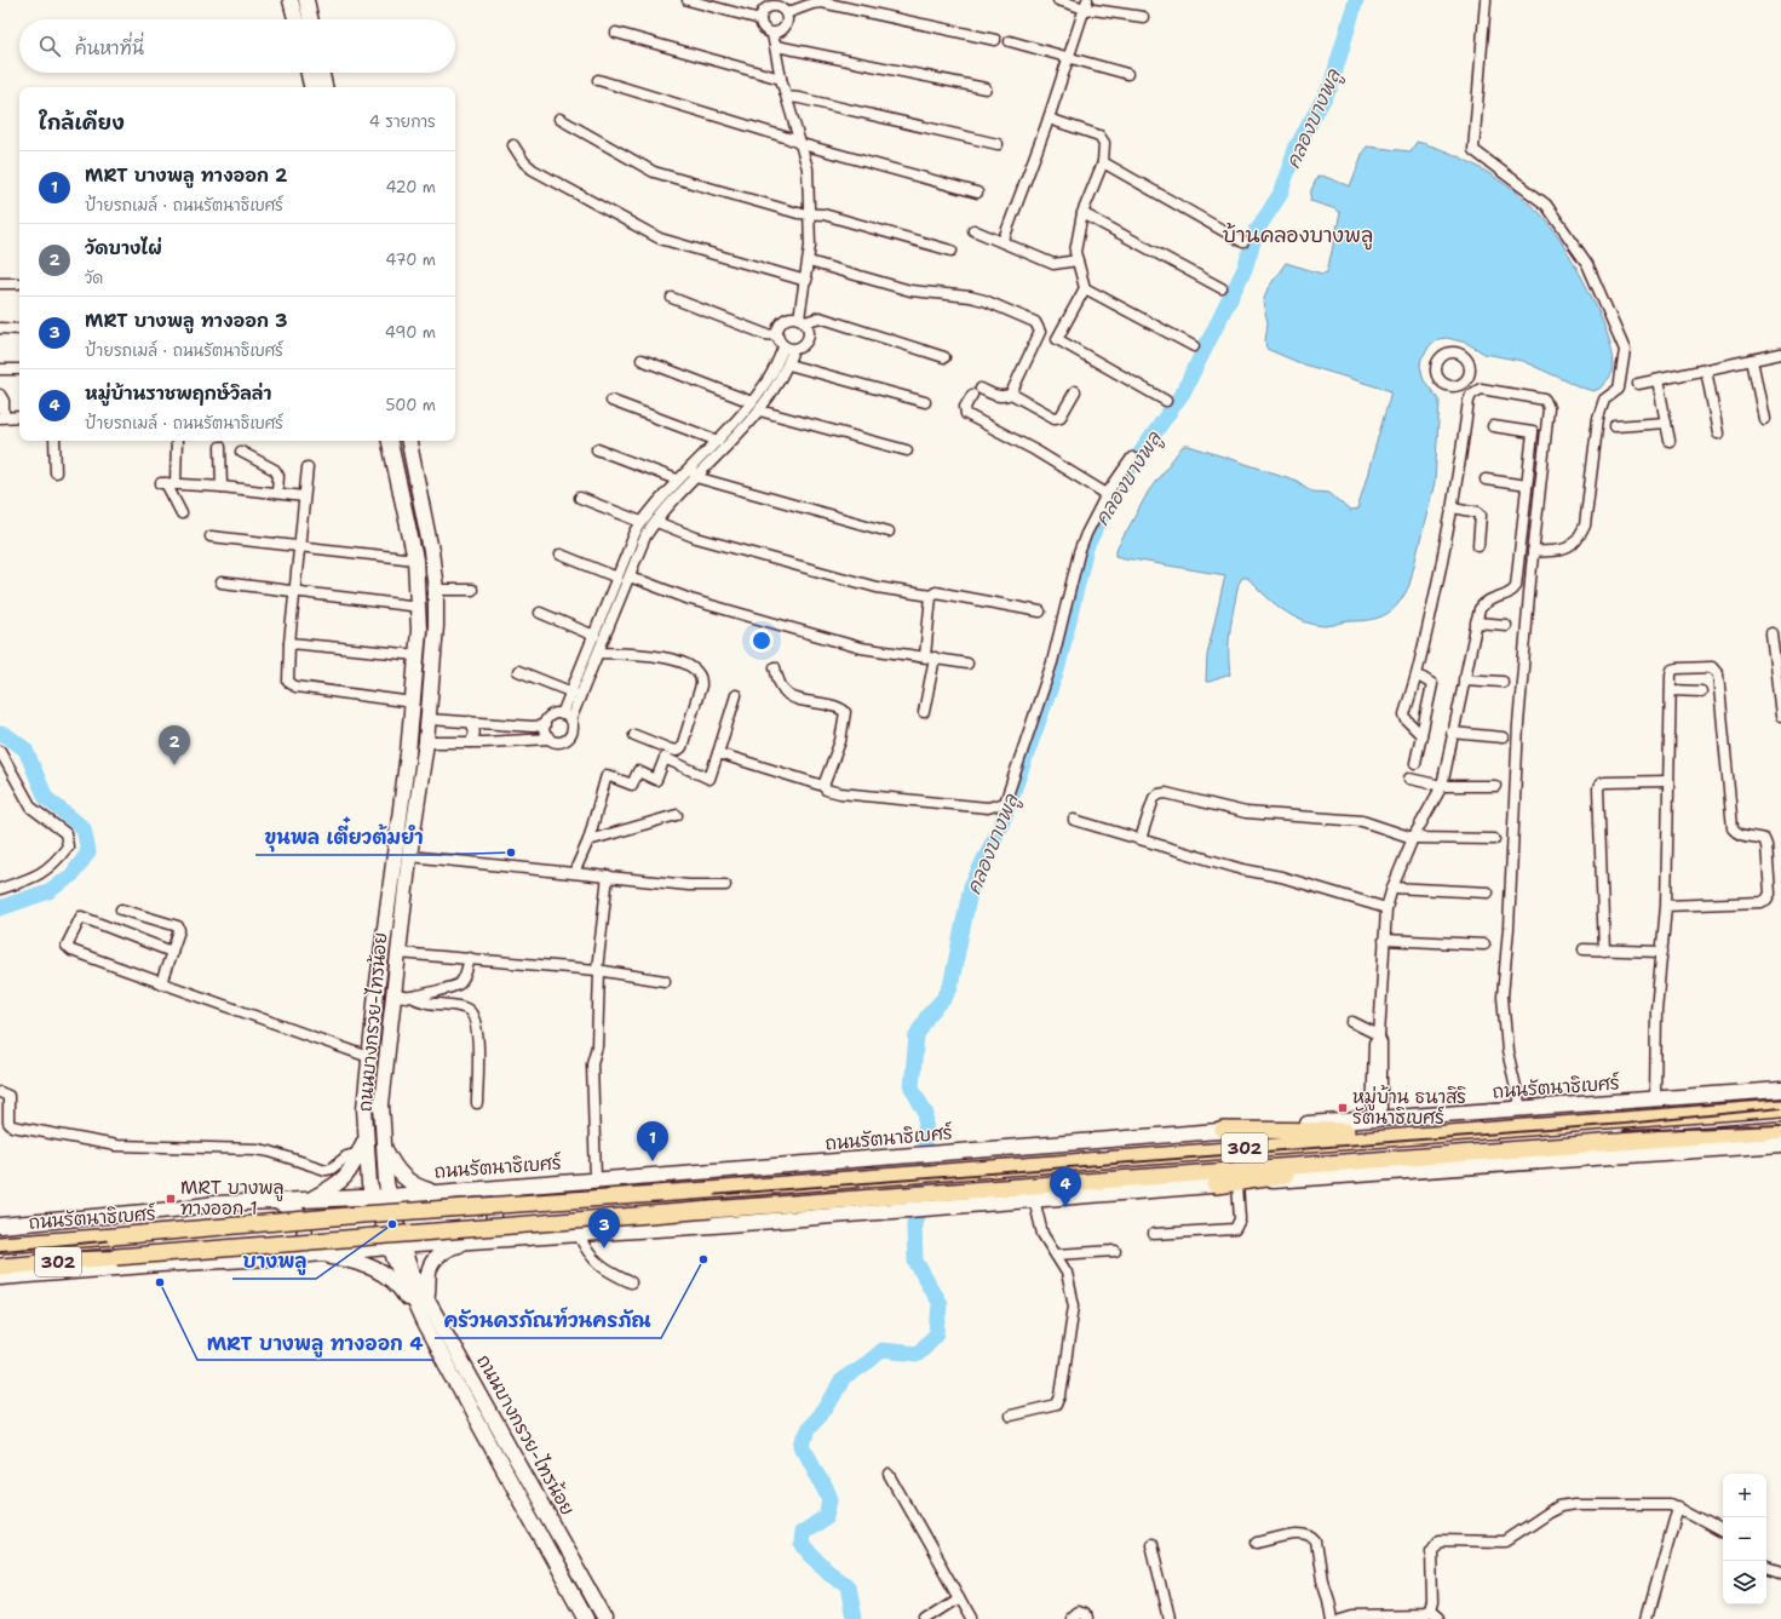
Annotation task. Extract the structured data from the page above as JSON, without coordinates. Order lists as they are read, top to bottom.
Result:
{
  "streets": {
    "main road": ["ถนนบางกรวย-ไทรน้อย", "ถนนรัตนาธิเบศร์", "302"]
  },
  "crossings": [
    ["ถนนบางกรวย-ไทรน้อย", "ถนนรัตนาธิเบศร์"],
    ["ถนนบางกรวย-ไทรน้อย", "302"]
  ],
  "districts": ["บ้านคลองบางพลู"],
  "water": ["คลองบางพลู"],
  "places": {
    "other": [
      "ขุนพล เตี๋ยวต้มยำ",
      "บางพลู",
      "ครัวนครภัณฑ์วนครภัณ",
      "MRT บางพลู ทางออก 4"
    ],
    "transit": ["หมู่บ้าน ธนาสิริ รัตนาธิเบศร์", "MRT บางพลู ทางออก 1"]
  },
  "page": {
    "search": "ค้นหาที่นี่",
    "heading": ["ใกล้เคียง", "4 รายการ"],
    "list": [
      {
        "mark": "1",
        "name": "MRT บางพลู ทางออก 2",
        "note": "ป้ายรถเมล์ · ถนนรัตนาธิเบศร์",
        "value": "420 m"
      },
      {
        "mark": "2",
        "name": "วัดบางไผ่",
        "note": "วัด",
        "value": "470 m"
      },
      {
        "mark": "3",
        "name": "MRT บางพลู ทางออก 3",
        "note": "ป้ายรถเมล์ · ถนนรัตนาธิเบศร์",
        "value": "490 m"
      },
      {
        "mark": "4",
        "name": "หมู่บ้านราชพฤกษ์วิลล่า",
        "note": "ป้ายรถเมล์ · ถนนรัตนาธิเบศร์",
        "value": "500 m"
      }
    ],
    "pins": [
      "2",
      "1",
      "4",
      "3"
    ],
    "map_buttons": ["+", "−"]
  }
}
